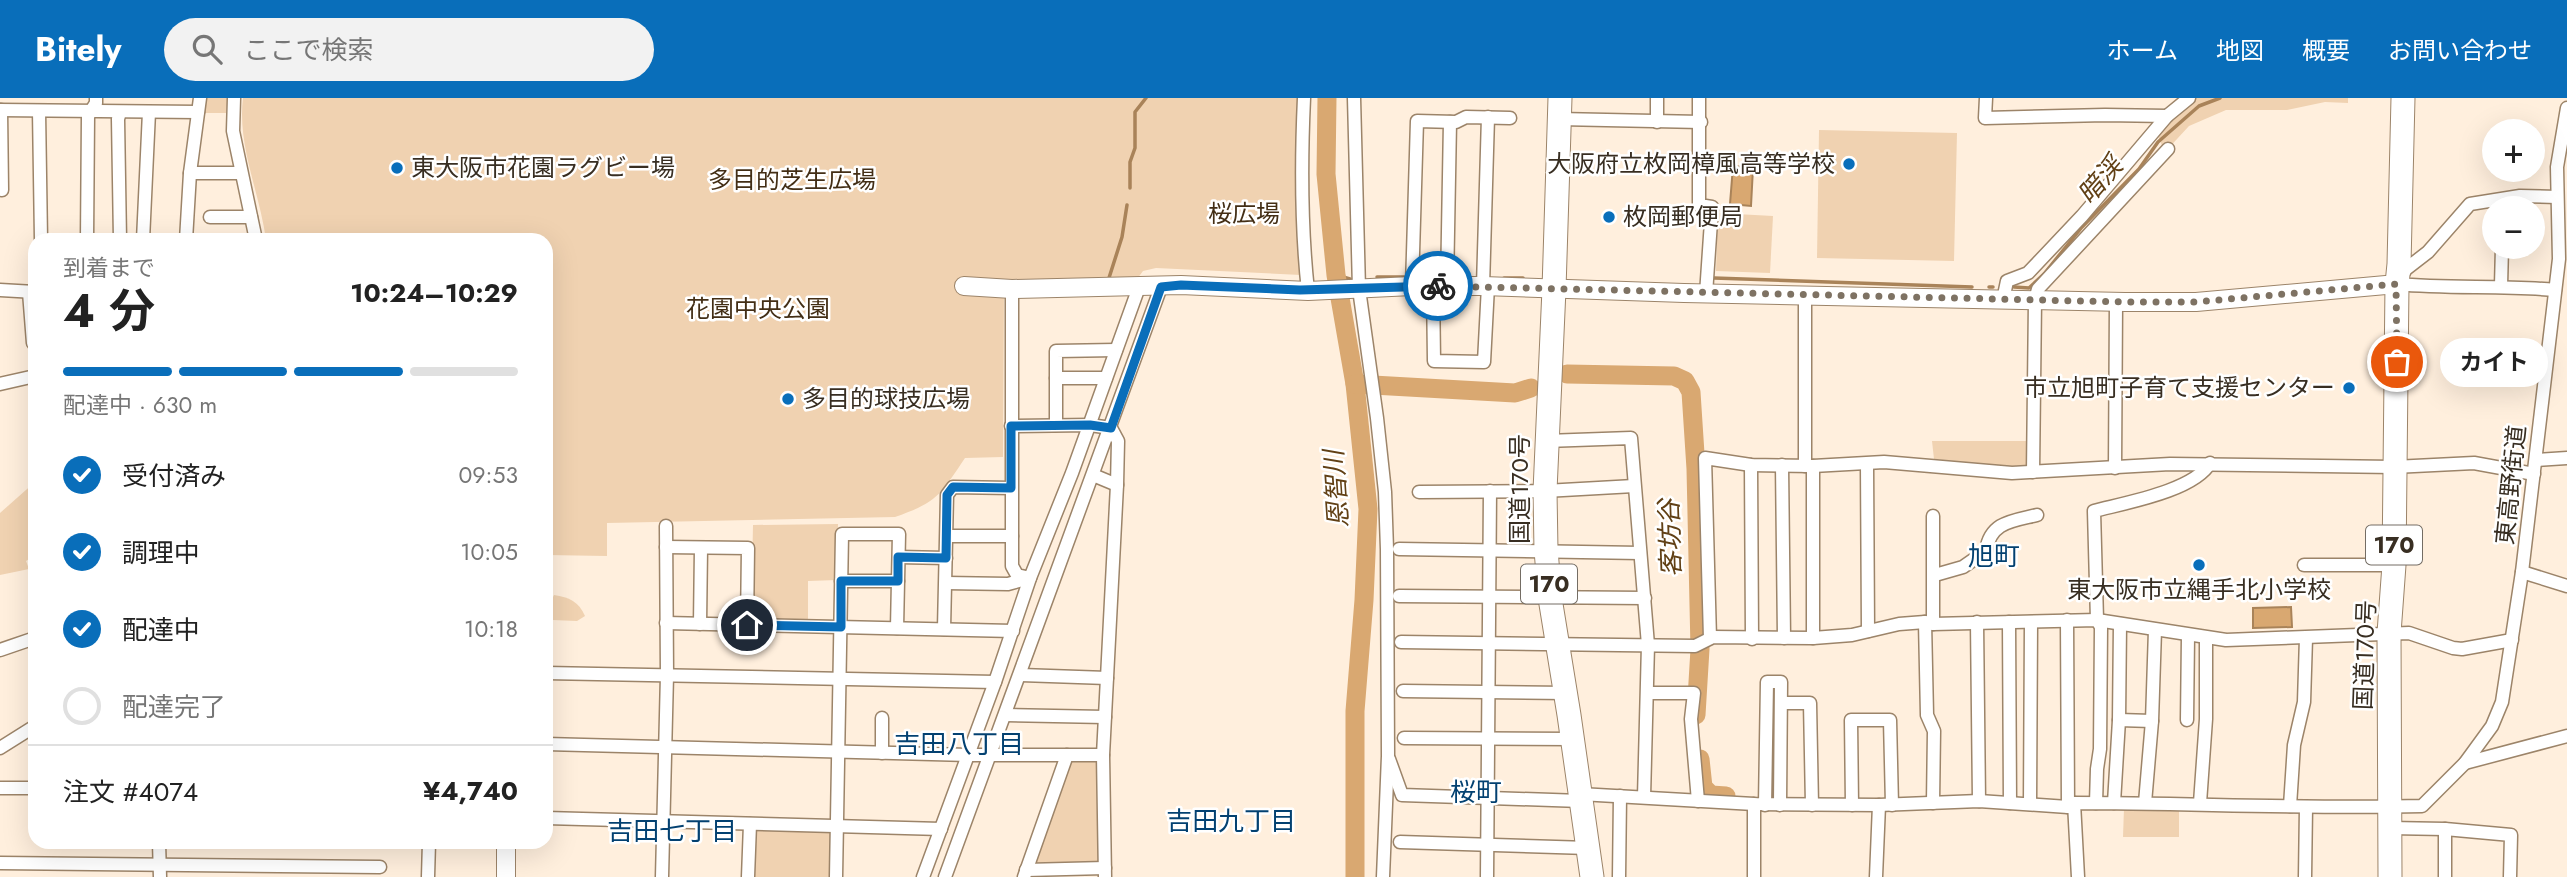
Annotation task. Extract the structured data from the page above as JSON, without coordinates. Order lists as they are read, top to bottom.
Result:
{
  "streets": {
    "highway": ["国道170号", "170"],
    "street": ["東高野街道"]
  },
  "crossings": [
    ["東高野街道", "国道170号"]
  ],
  "districts": [
    "旭町",
    "吉田八丁目",
    "桜町",
    "吉田九丁目",
    "吉田七丁目"
  ],
  "water": ["暗渓", "恩智川", "客坊谷"],
  "parks": ["多目的芝生広場", "桜広場", "花園中央公園"],
  "places": [
    "大阪府立枚岡樟風高等学校",
    "東大阪市花園ラグビー場",
    "枚岡郵便局",
    "カイト",
    "市立旭町子育て支援センター",
    "多目的球技広場",
    "東大阪市立縄手北小学校"
  ],
  "page": {
    "header": "Bitely",
    "search": "ここで検索",
    "nav": [
      "ホーム",
      "地図",
      "概要",
      "お問い合わせ"
    ],
    "map_buttons": ["+", "−"],
    "heading": ["4 分", "到着まで", "10:24–10:29"],
    "panel": ["注文 #4074", "¥4,740"],
    "bubble": "カイト",
    "bar": "配達中 · 630 m",
    "list": [
      ["受付済み", "09:53"],
      ["調理中", "10:05"],
      ["配達中", "10:18"],
      "配達完了"
    ]
  }
}
